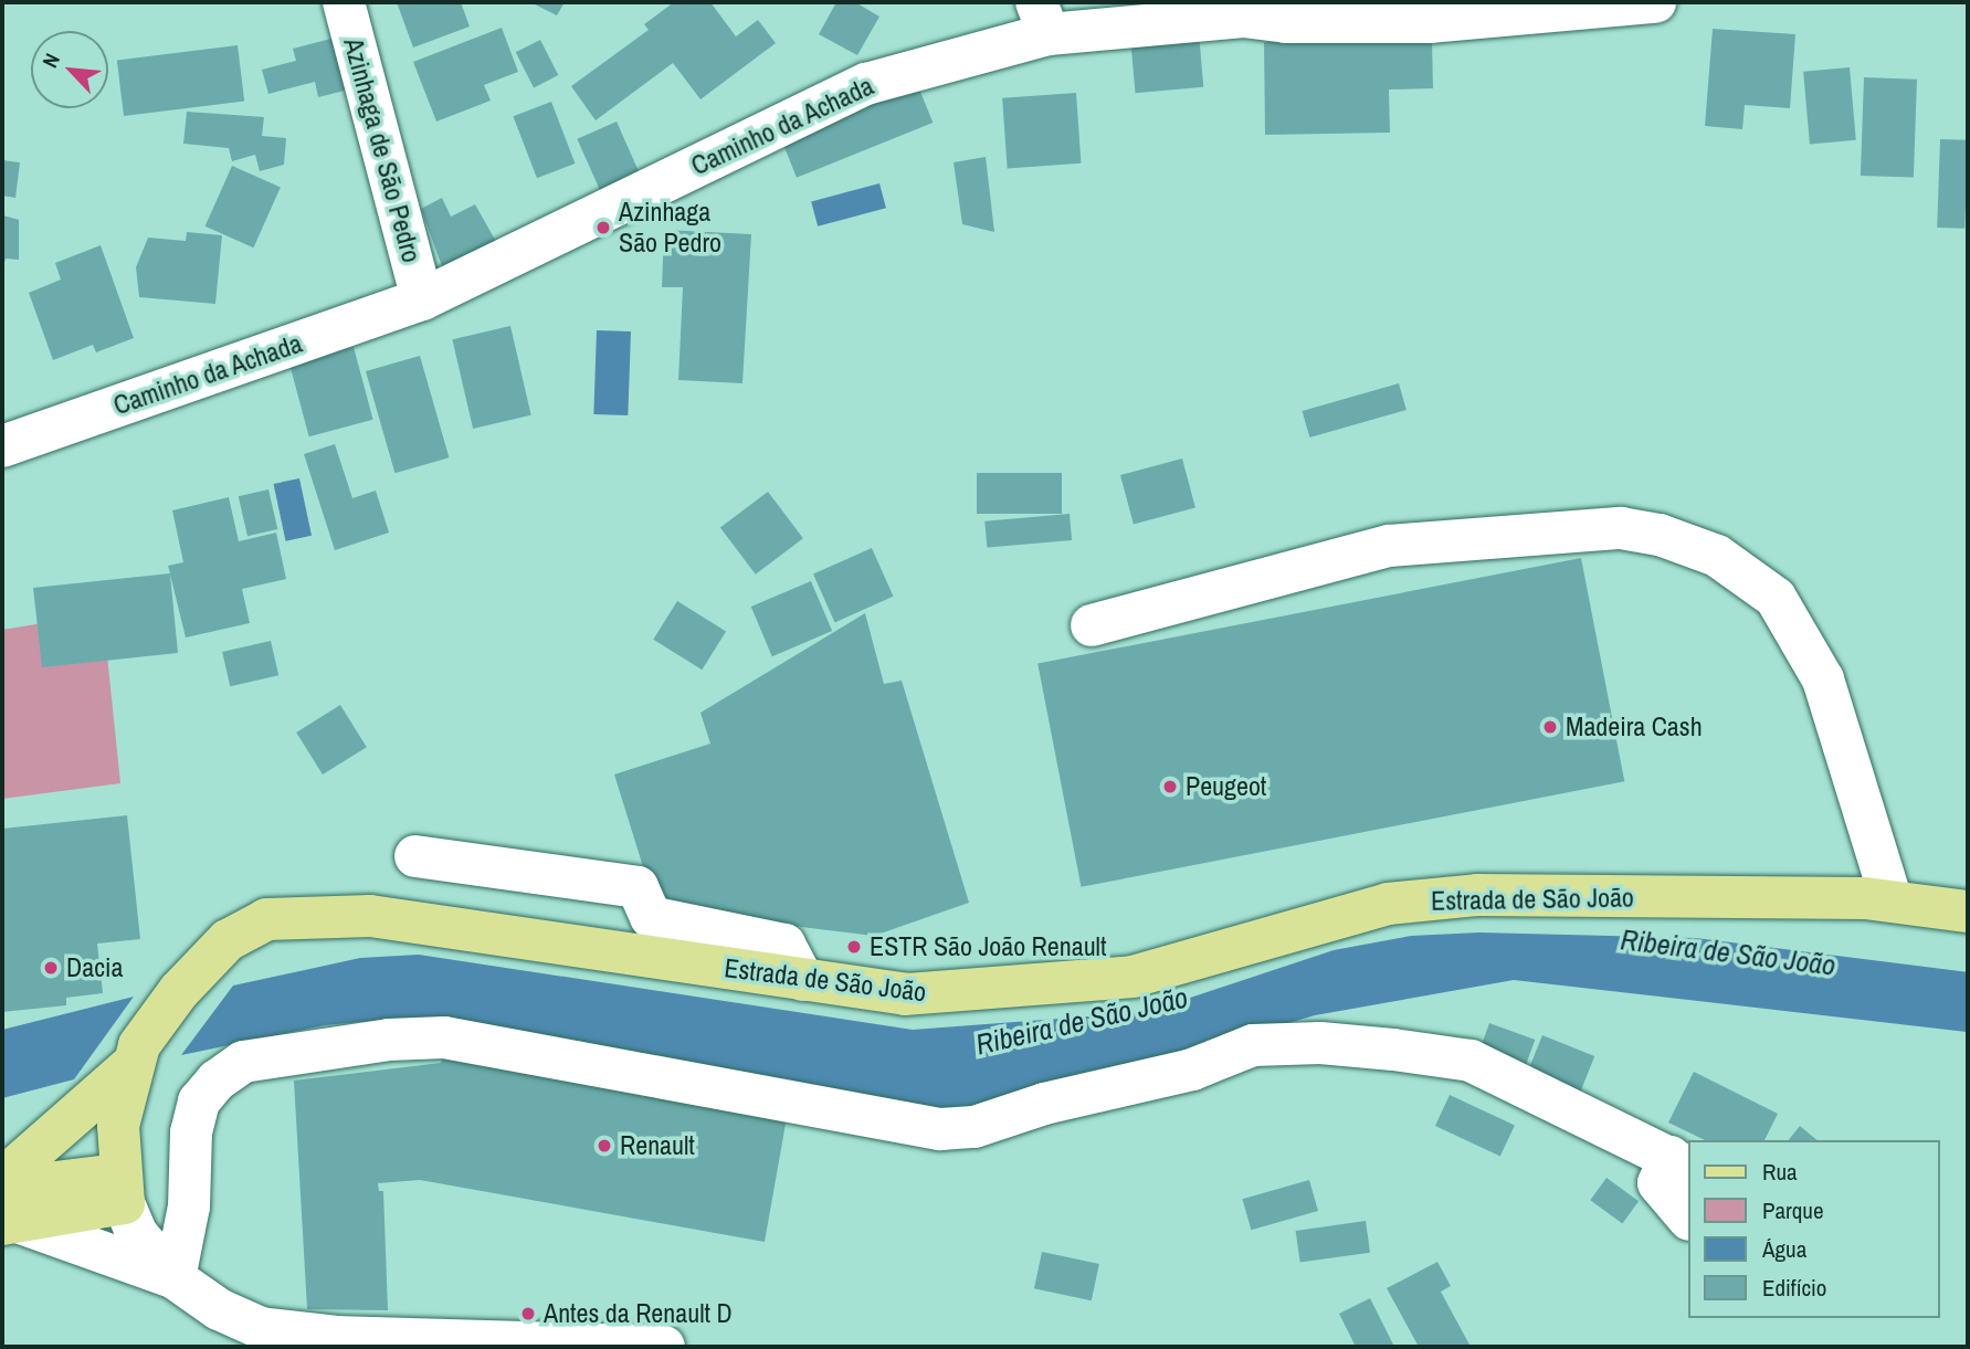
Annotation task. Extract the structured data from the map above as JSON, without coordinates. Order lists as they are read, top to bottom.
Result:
{
  "streets": {
    "main road": ["Estrada de São João"],
    "street": ["Caminho da Achada", "Azinhaga de São Pedro"]
  },
  "crossings": [
    ["Caminho da Achada", "Azinhaga de São Pedro"]
  ],
  "water": ["Ribeira de São João"],
  "places": [
    "Azinhaga São Pedro",
    "Madeira Cash",
    "Peugeot",
    "ESTR São João Renault",
    "Dacia",
    "Renault",
    "Antes da Renault D"
  ],
  "legend": [
    "Rua",
    "Parque",
    "Água",
    "Edifício"
  ],
  "north": "top left"
}
